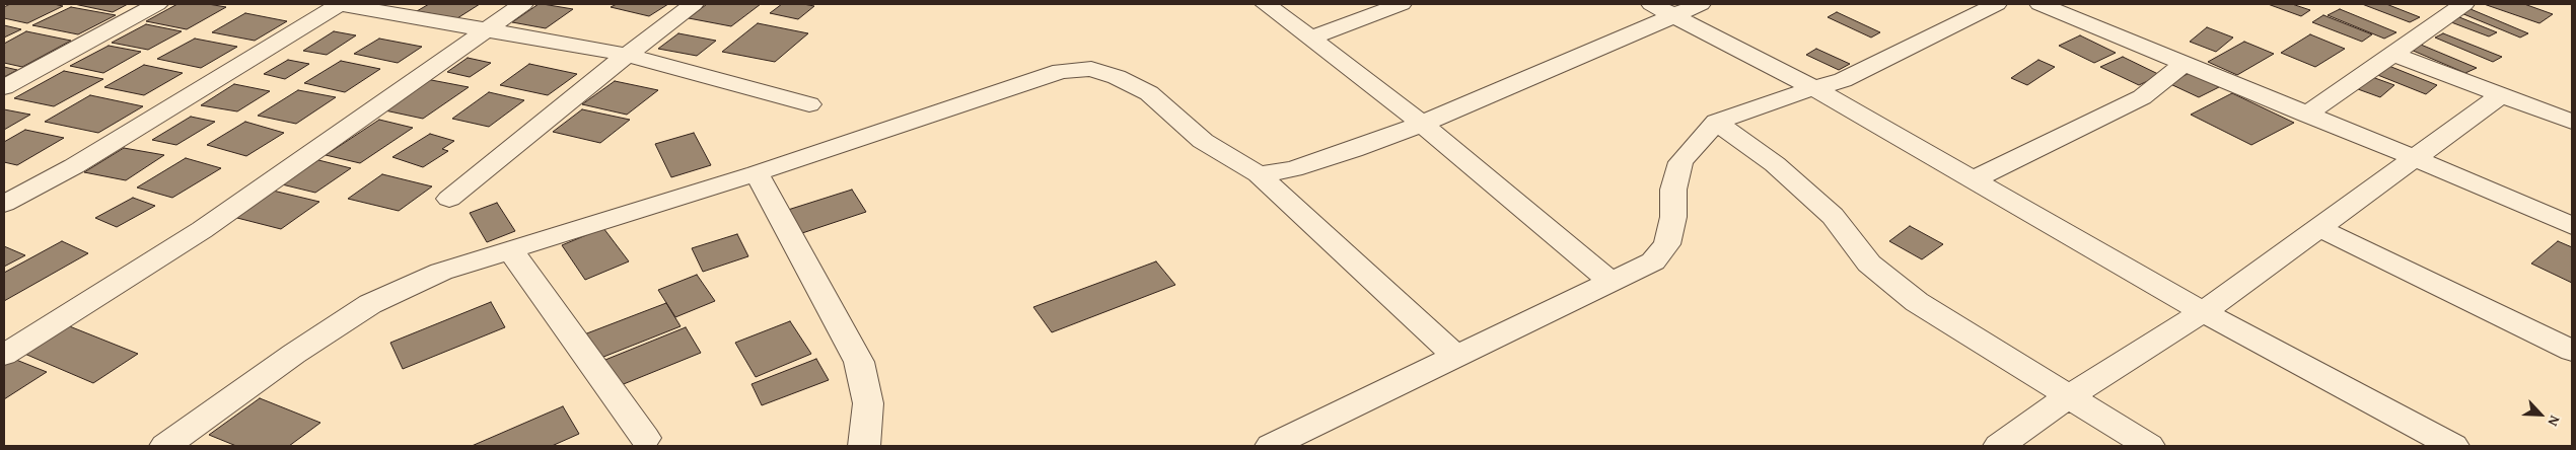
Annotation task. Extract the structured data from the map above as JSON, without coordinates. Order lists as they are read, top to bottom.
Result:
{
  "north": "bottom right"
}
